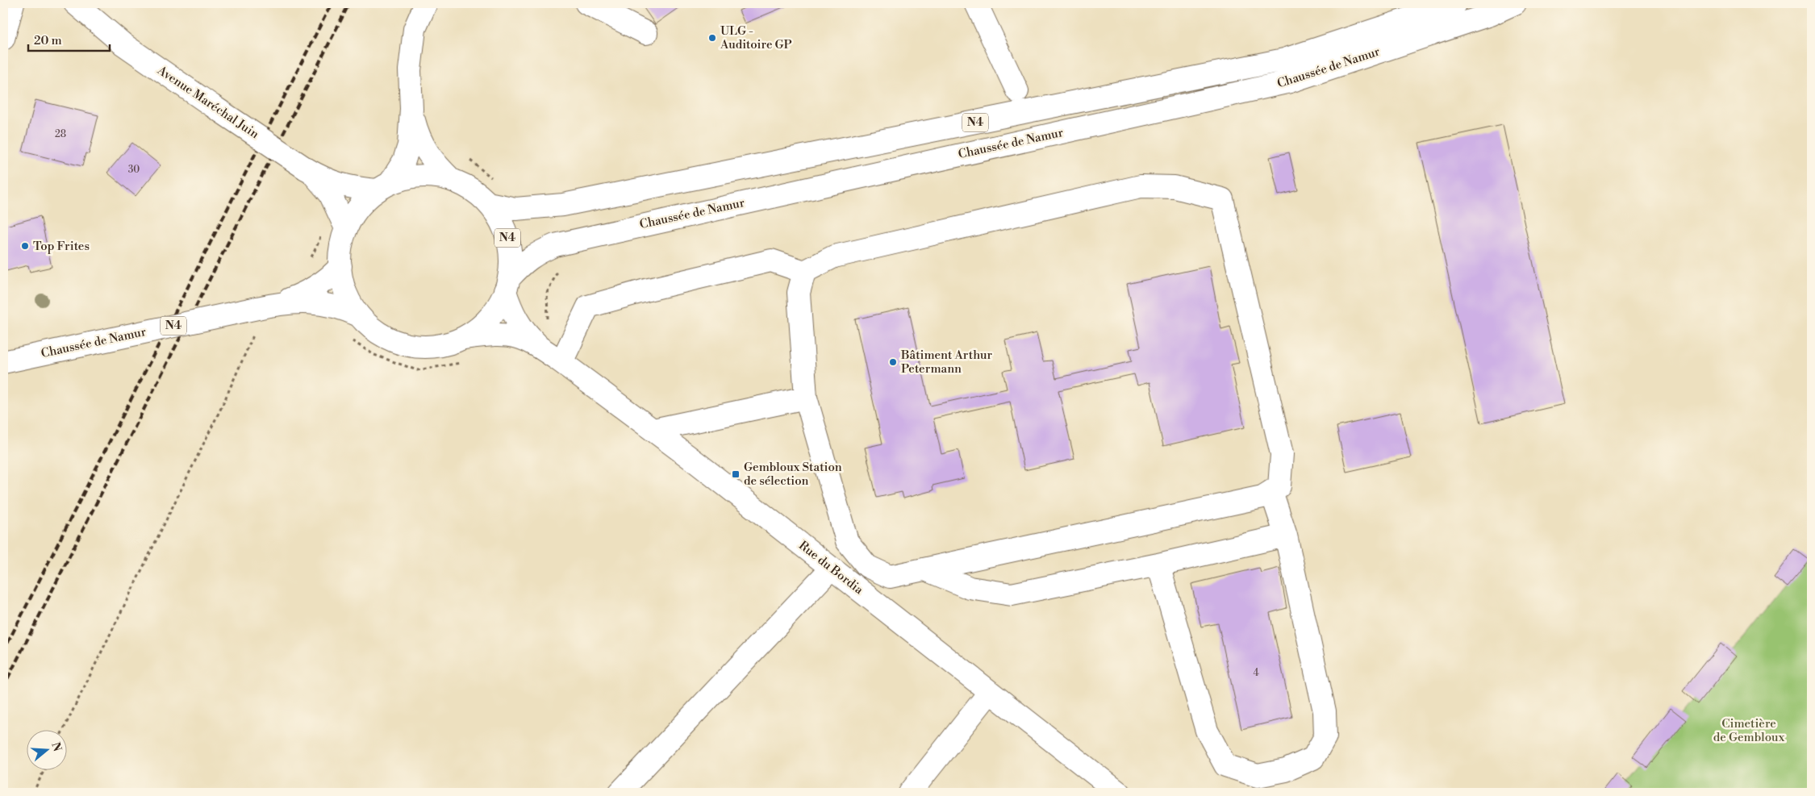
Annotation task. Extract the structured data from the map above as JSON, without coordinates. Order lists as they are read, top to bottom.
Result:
{
  "streets": {
    "main road": [
      "Chaussée de Namur",
      "Avenue Maréchal Juin",
      "N4",
      "Rue du Bordia"
    ]
  },
  "crossings": [
    ["Chaussée de Namur", "N4"],
    ["Chaussée de Namur", "Rue du Bordia"],
    ["Avenue Maréchal Juin", "N4"],
    ["N4", "Rue du Bordia"]
  ],
  "parks": ["Cimetière de Gembloux"],
  "places": {
    "other": ["ULG - Auditoire GP", "Top Frites", "Bâtiment Arthur Petermann"],
    "transit": ["Gembloux Station de sélection"]
  },
  "house_numbers": ["28", "30", "4"],
  "scale_bar": "20 m",
  "north": "right"
}
